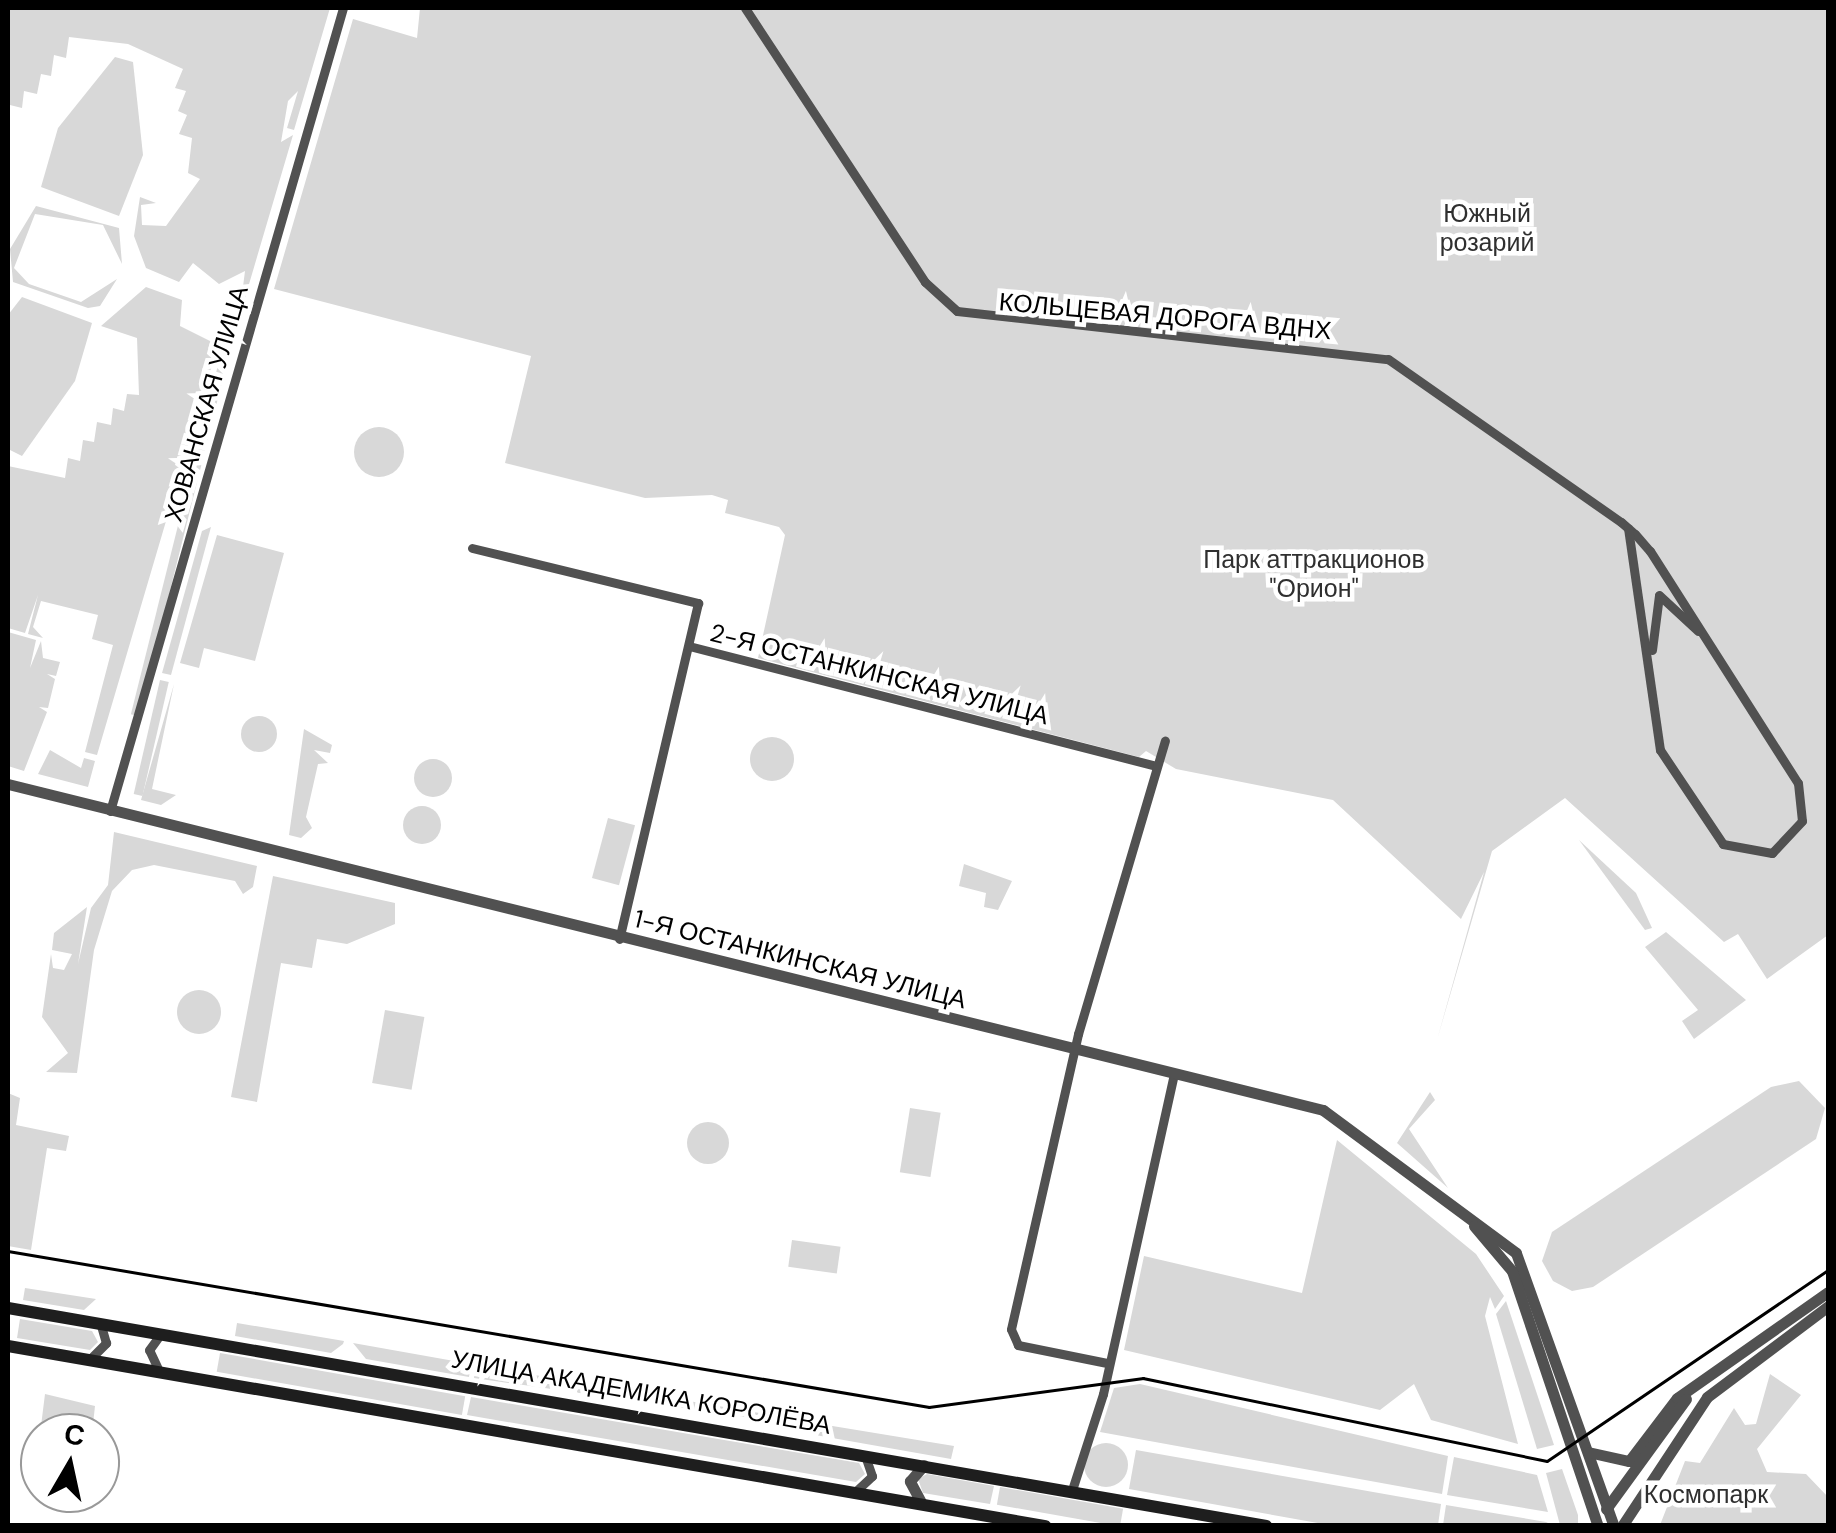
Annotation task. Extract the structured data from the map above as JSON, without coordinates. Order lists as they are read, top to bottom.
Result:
{
  "streets": {
    "main road": ["УЛИЦА АКАДЕМИКА КОРОЛЁВА"],
    "street": [
      "КОЛЬЦЕВАЯ ДОРОГА ВДНХ",
      "ХОВАНСКАЯ УЛИЦА",
      "2-Я ОСТАНКИНСКАЯ УЛИЦА",
      "1-Я ОСТАНКИНСКАЯ УЛИЦА"
    ]
  },
  "crossings": [
    ["ХОВАНСКАЯ УЛИЦА", "1-Я ОСТАНКИНСКАЯ УЛИЦА"]
  ],
  "parks": ["Южный розарий", "Парк аттракционов \"Орион\"", "Космопарк"],
  "north": "top"
}
